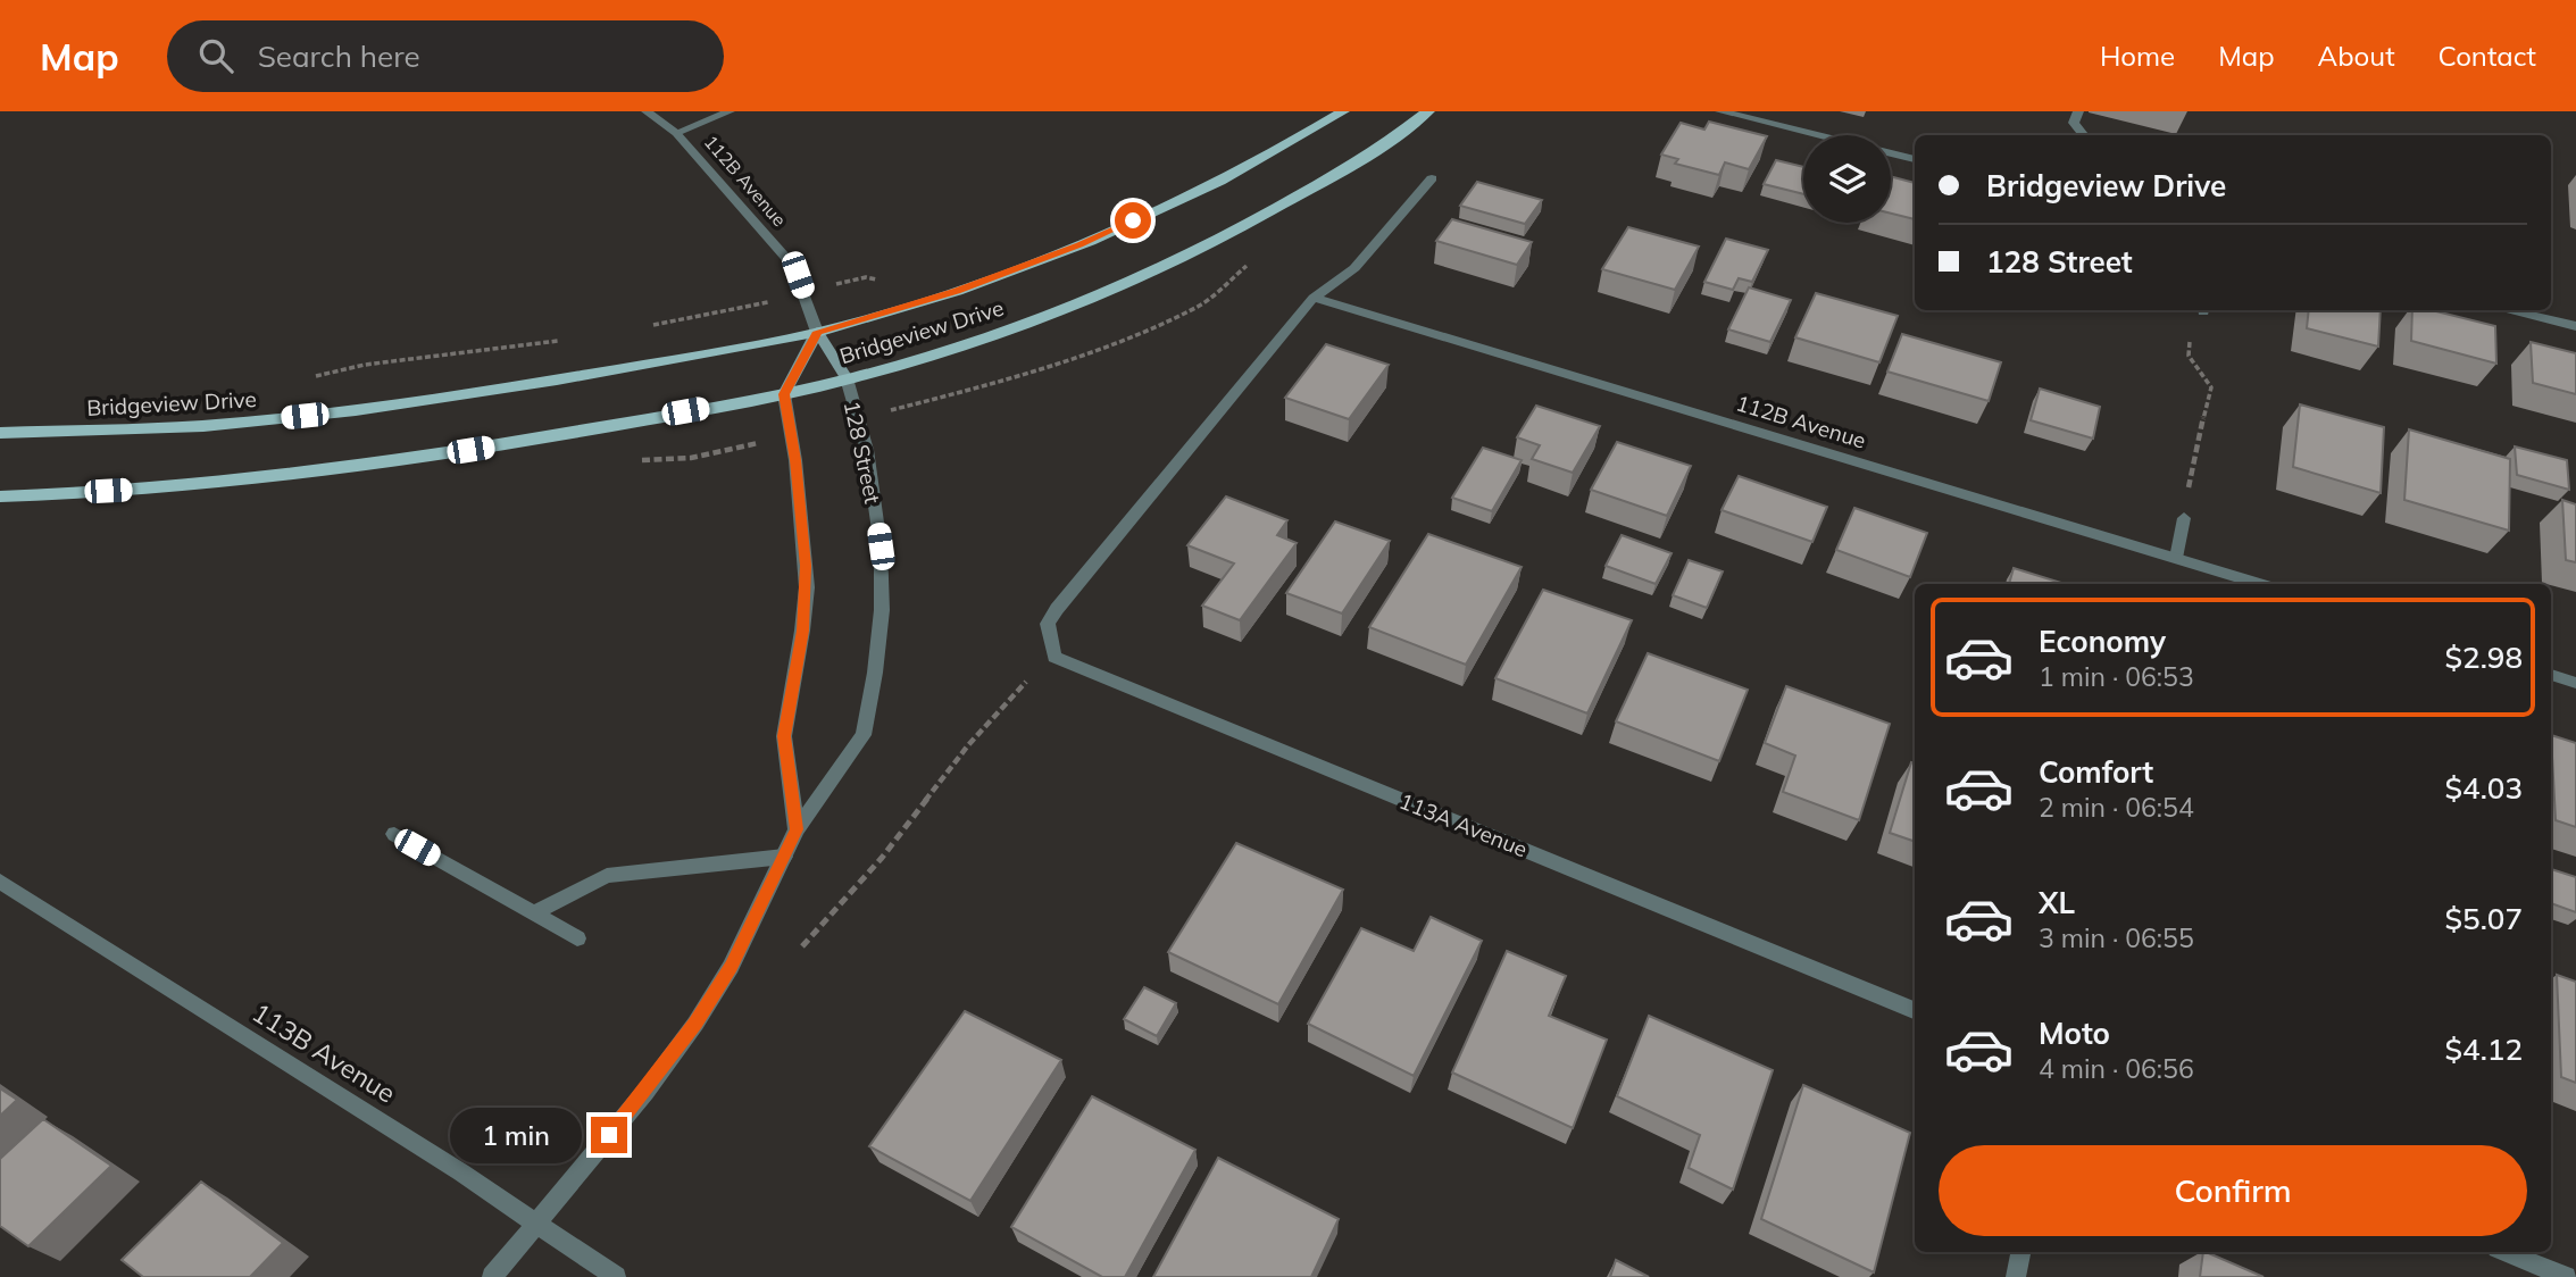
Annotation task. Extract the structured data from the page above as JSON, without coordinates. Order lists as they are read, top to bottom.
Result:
{
  "streets": {
    "main road": ["Bridgeview Drive"],
    "street": [
      "112B Avenue",
      "128 Street",
      "113A Avenue",
      "113B Avenue"
    ]
  },
  "crossings": [
    ["112B Avenue", "Bridgeview Drive"],
    ["112B Avenue", "128 Street"],
    ["112B Avenue", "113A Avenue"],
    ["Bridgeview Drive", "128 Street"],
    ["128 Street", "113B Avenue"]
  ],
  "page": {
    "header": "Map",
    "search": "Search here",
    "nav": [
      "Home",
      "Map",
      "About",
      "Contact"
    ],
    "banner": ["Bridgeview Drive", "128 Street"],
    "list": [
      {
        "name": "Economy",
        "note": "1 min · 06:53",
        "value": "$2.98"
      },
      {
        "name": "Comfort",
        "note": "2 min · 06:54",
        "value": "$4.03"
      },
      {
        "name": "XL",
        "note": "3 min · 06:55",
        "value": "$5.07"
      },
      {
        "name": "Moto",
        "note": "4 min · 06:56",
        "value": "$4.12"
      }
    ],
    "bubble": "1 min",
    "buttons": "Confirm"
  }
}
